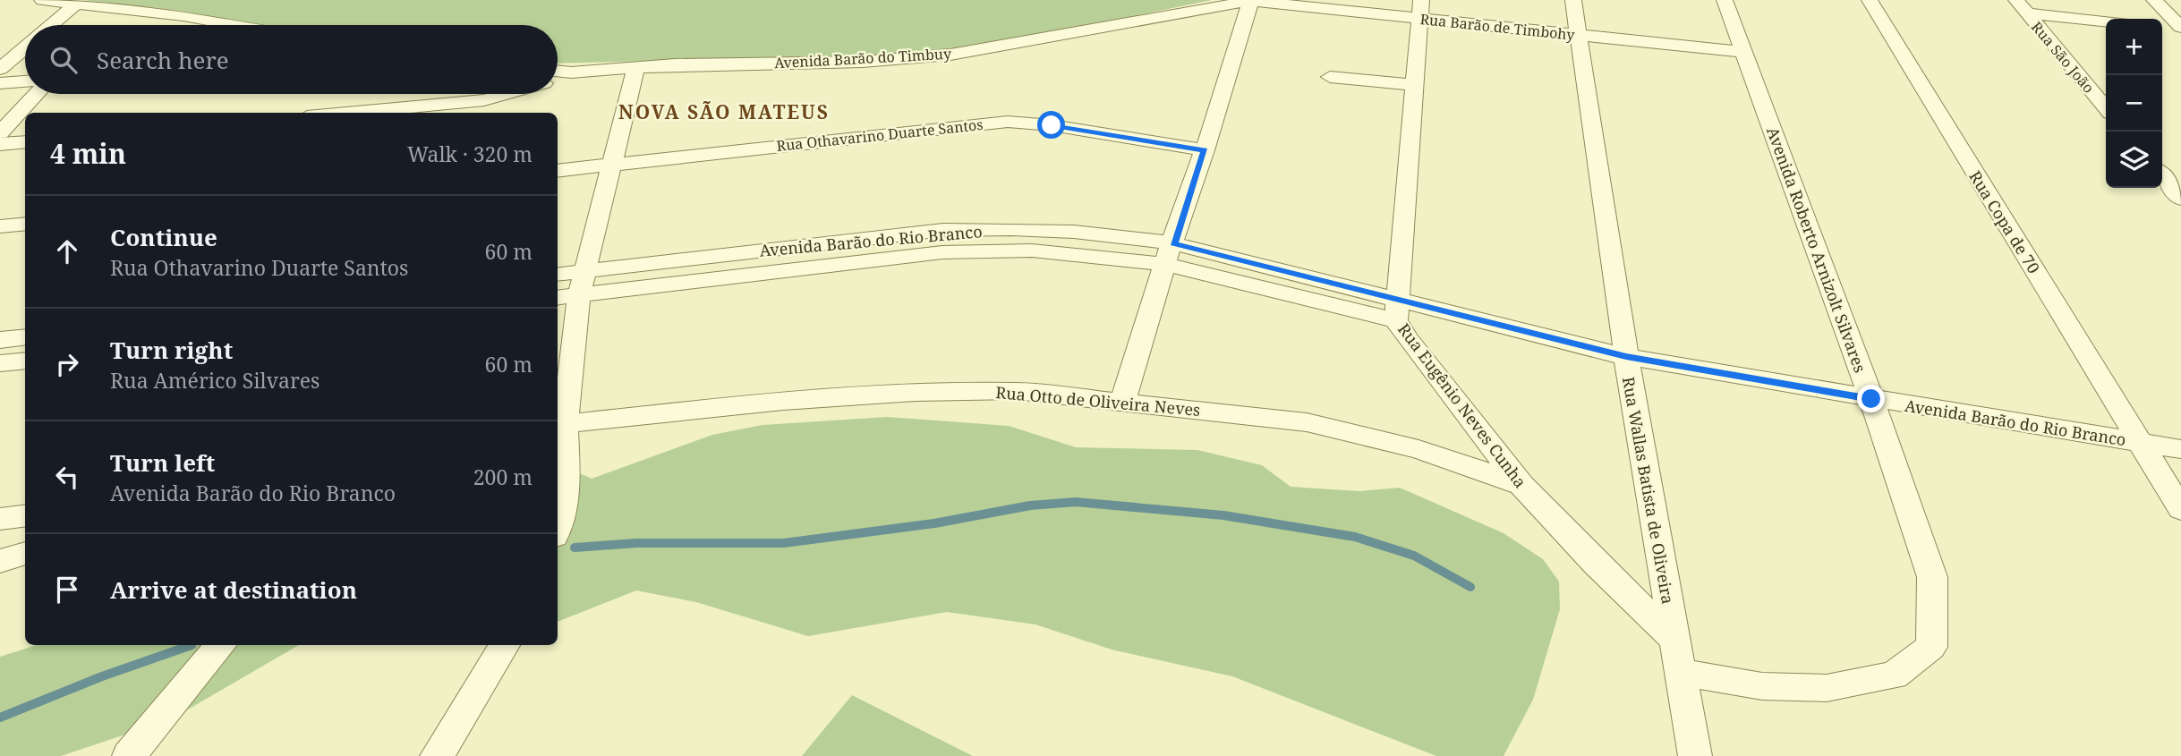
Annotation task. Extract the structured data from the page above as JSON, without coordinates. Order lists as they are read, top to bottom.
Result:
{
  "streets": {
    "street": [
      "Rua Barão de Timbohy",
      "Rua São João",
      "Avenida Barão do Timbuy",
      "Rua Othavarino Duarte Santos",
      "Rua Copa de 70",
      "Avenida Barão do Rio Branco",
      "Avenida Roberto Arnizolt Silvares",
      "Rua Otto de Oliveira Neves",
      "Rua Eugênio Neves Cunha",
      "Rua Wallas Batista de Oliveira"
    ]
  },
  "crossings": [
    ["Rua Barão de Timbohy", "Avenida Barão do Timbuy"],
    ["Rua Barão de Timbohy", "Avenida Roberto Arnizolt Silvares"],
    ["Rua Barão de Timbohy", "Rua Wallas Batista de Oliveira"],
    ["Rua Copa de 70", "Avenida Barão do Rio Branco"],
    ["Avenida Barão do Rio Branco", "Avenida Roberto Arnizolt Silvares"],
    ["Avenida Barão do Rio Branco", "Rua Eugênio Neves Cunha"],
    ["Avenida Barão do Rio Branco", "Rua Wallas Batista de Oliveira"],
    ["Avenida Roberto Arnizolt Silvares", "Rua Wallas Batista de Oliveira"],
    ["Rua Otto de Oliveira Neves", "Rua Eugênio Neves Cunha"],
    ["Rua Eugênio Neves Cunha", "Rua Wallas Batista de Oliveira"]
  ],
  "districts": ["NOVA SÃO MATEUS"],
  "page": {
    "map_buttons": ["+", "−"],
    "search": "Search here",
    "heading": ["4 min", "Walk · 320 m"],
    "list": [
      ["Continue", "Rua Othavarino Duarte Santos", "60 m"],
      ["Turn right", "Rua Américo Silvares", "60 m"],
      ["Turn left", "Avenida Barão do Rio Branco", "200 m"],
      "Arrive at destination"
    ]
  }
}
